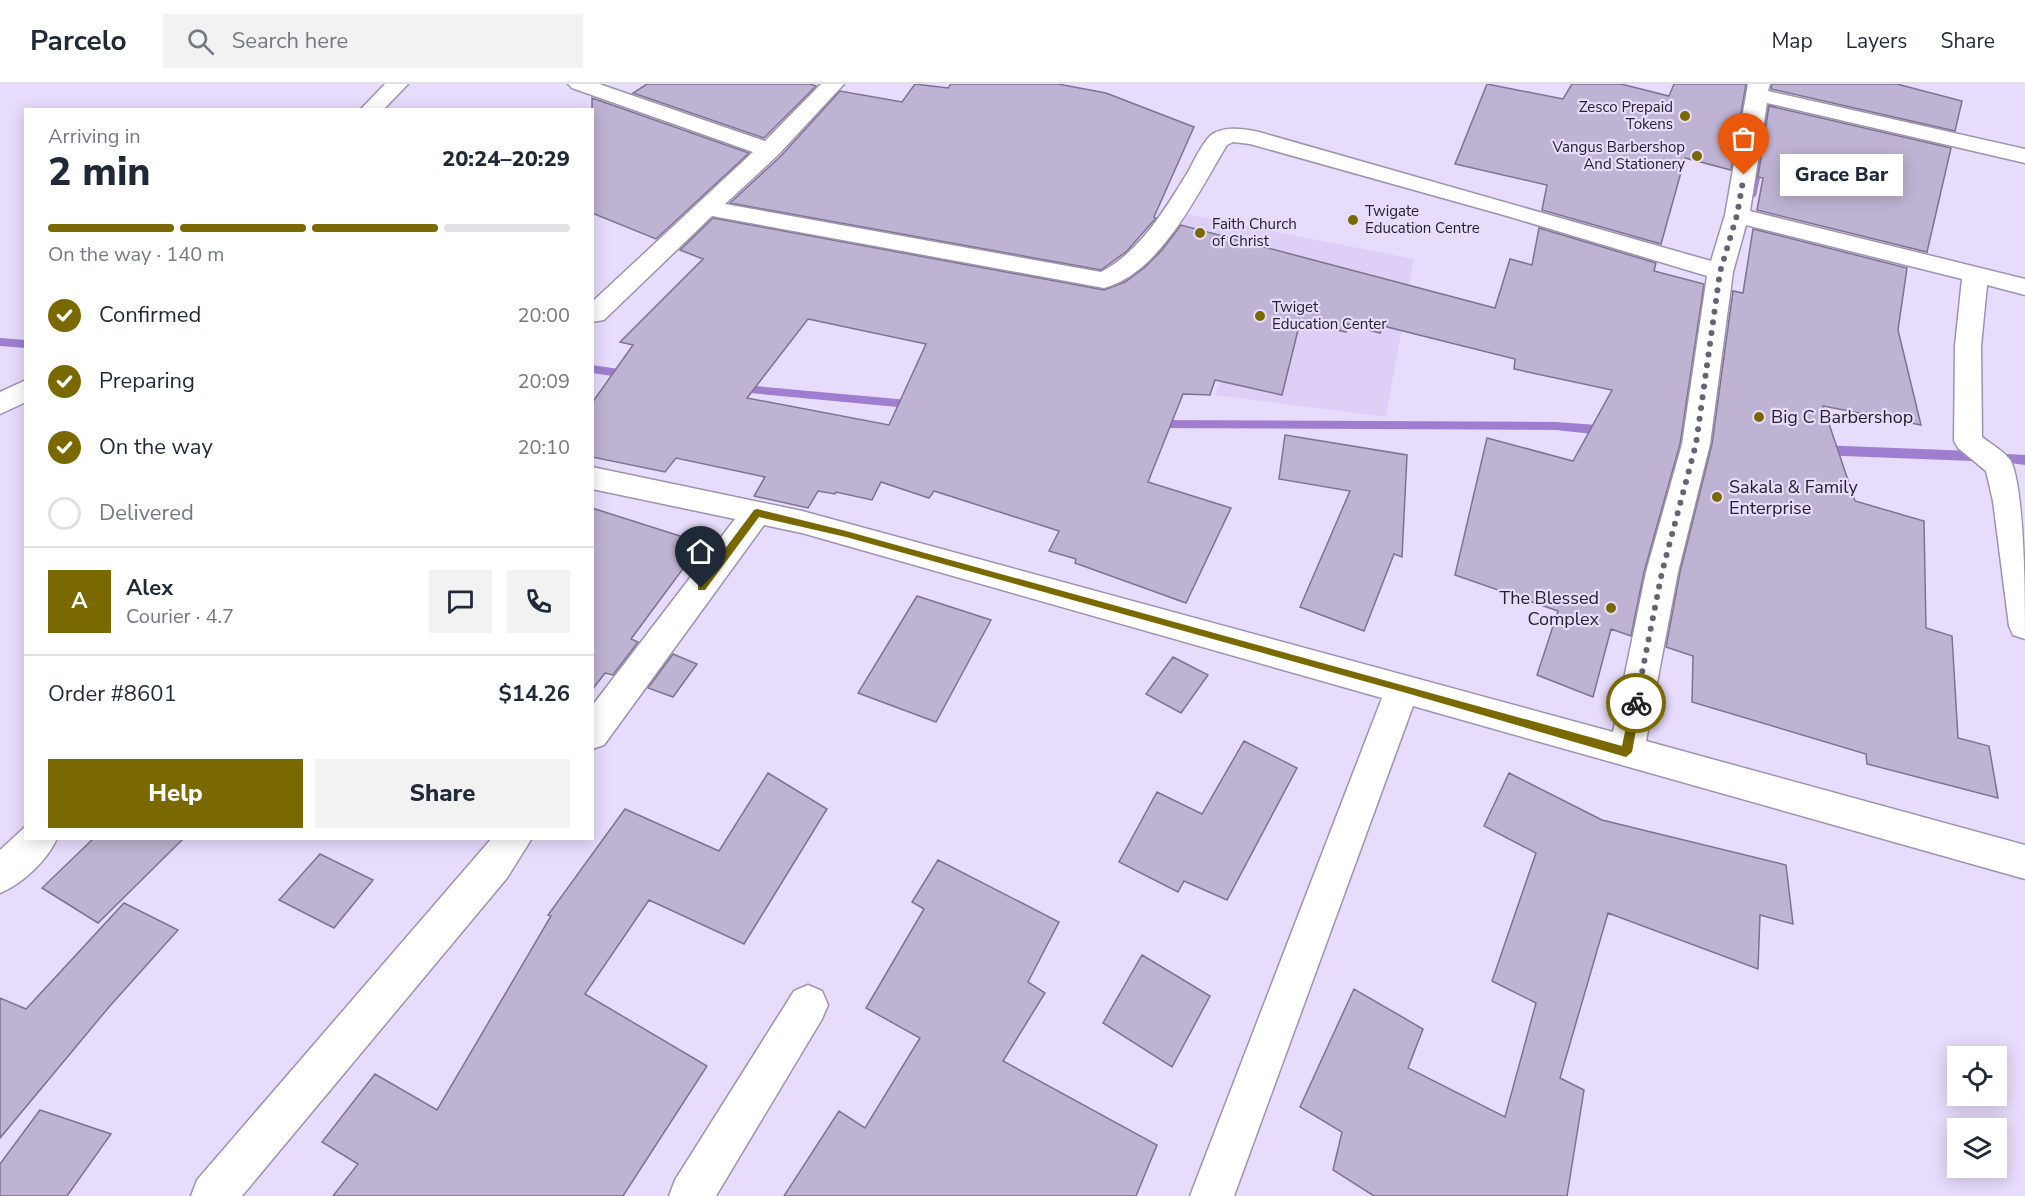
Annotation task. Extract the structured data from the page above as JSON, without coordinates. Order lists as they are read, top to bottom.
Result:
{
  "places": [
    "Zesco Prepaid Tokens",
    "Vangus Barbershop And Stationery",
    "Grace Bar",
    "Twigate Education Centre",
    "Faith Church of Christ",
    "Twiget Education Center",
    "Big C Barbershop",
    "Sakala & Family Enterprise",
    "The Blessed Complex"
  ],
  "page": {
    "header": "Parcelo",
    "search": "Search here",
    "nav": ["Map", "Layers", "Share"],
    "heading": ["2 min", "Arriving in", "20:24–20:29"],
    "panel": [
      "Alex",
      "Courier · 4.7",
      "Order #8601",
      "$14.26"
    ],
    "bubble": "Grace Bar",
    "bar": "On the way · 140 m",
    "list": [
      ["Confirmed", "20:00"],
      ["Preparing", "20:09"],
      ["On the way", "20:10"],
      "Delivered"
    ],
    "round": "A",
    "buttons": ["Help", "Share"]
  }
}
